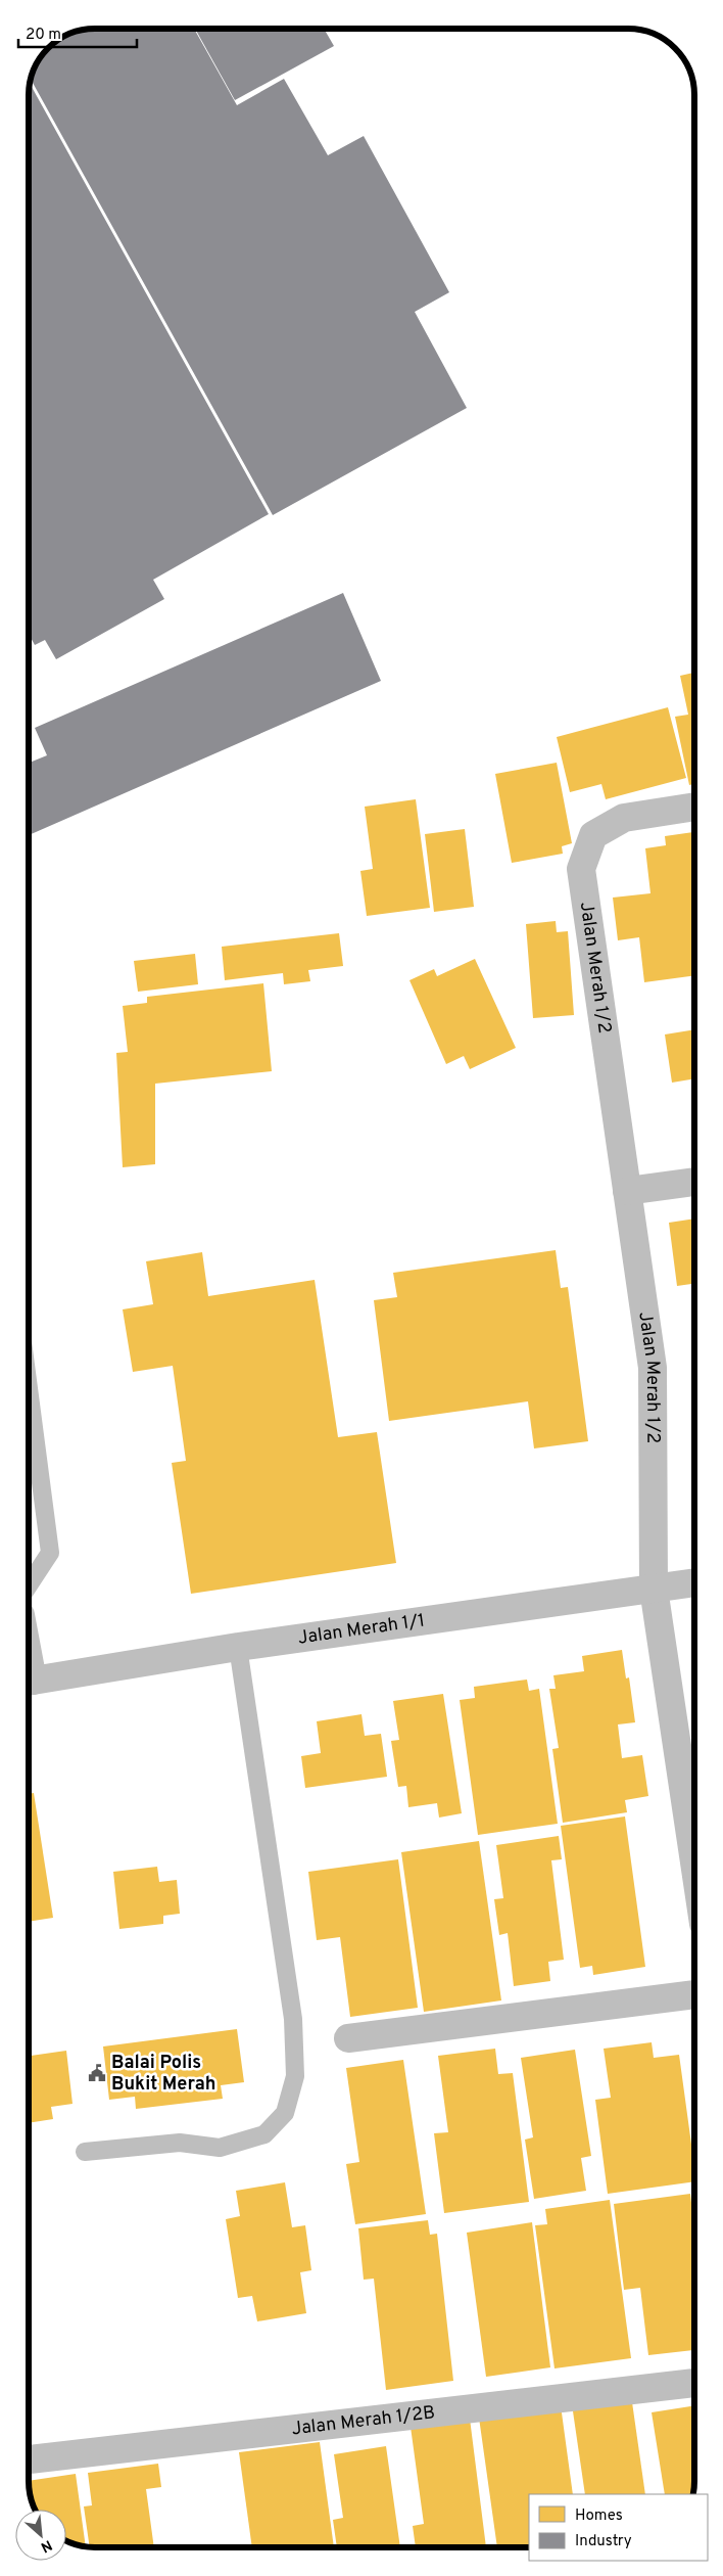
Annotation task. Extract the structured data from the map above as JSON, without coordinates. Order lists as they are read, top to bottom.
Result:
{
  "streets": {
    "street": ["Jalan Merah 1/2", "Jalan Merah 1/1", "Jalan Merah 1/2B"]
  },
  "crossings": [
    ["Jalan Merah 1/2", "Jalan Merah 1/1"]
  ],
  "places": {
    "public building": ["Balai Polis Bukit Merah"]
  },
  "legend": ["Homes", "Industry"],
  "scale_bar": "20 m",
  "north": "bottom right"
}
